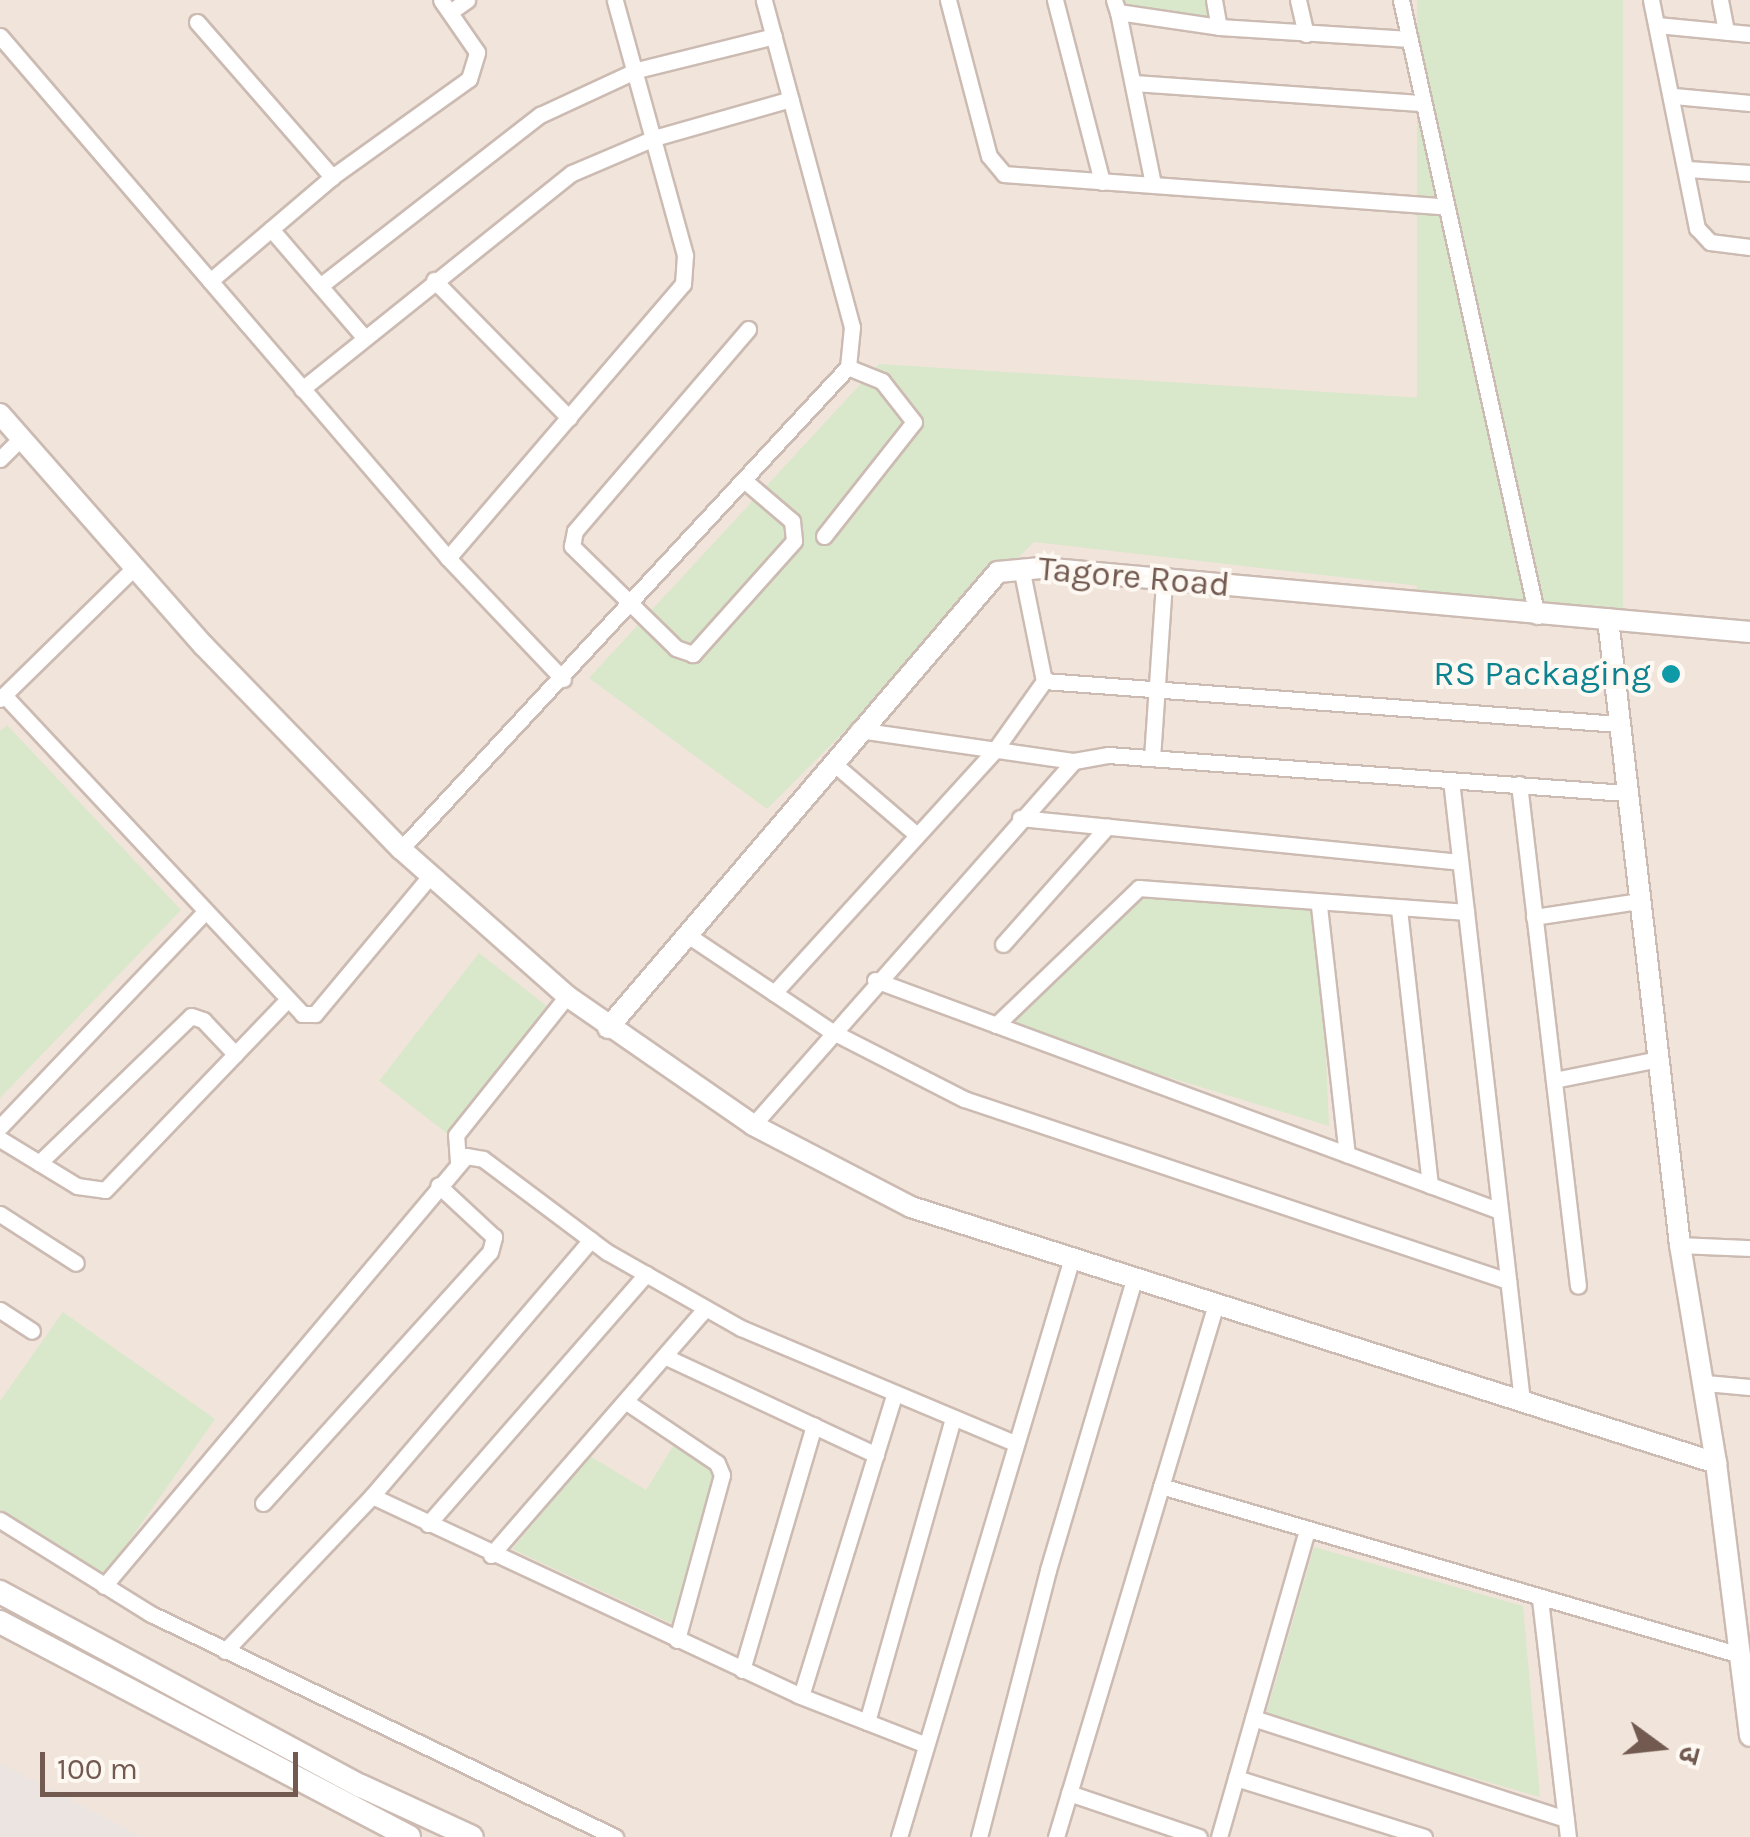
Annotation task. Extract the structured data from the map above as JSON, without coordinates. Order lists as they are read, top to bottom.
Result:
{
  "streets": {
    "street": ["Tagore Road"]
  },
  "places": ["RS Packaging"],
  "scale_bar": "100 m",
  "north": "right"
}
